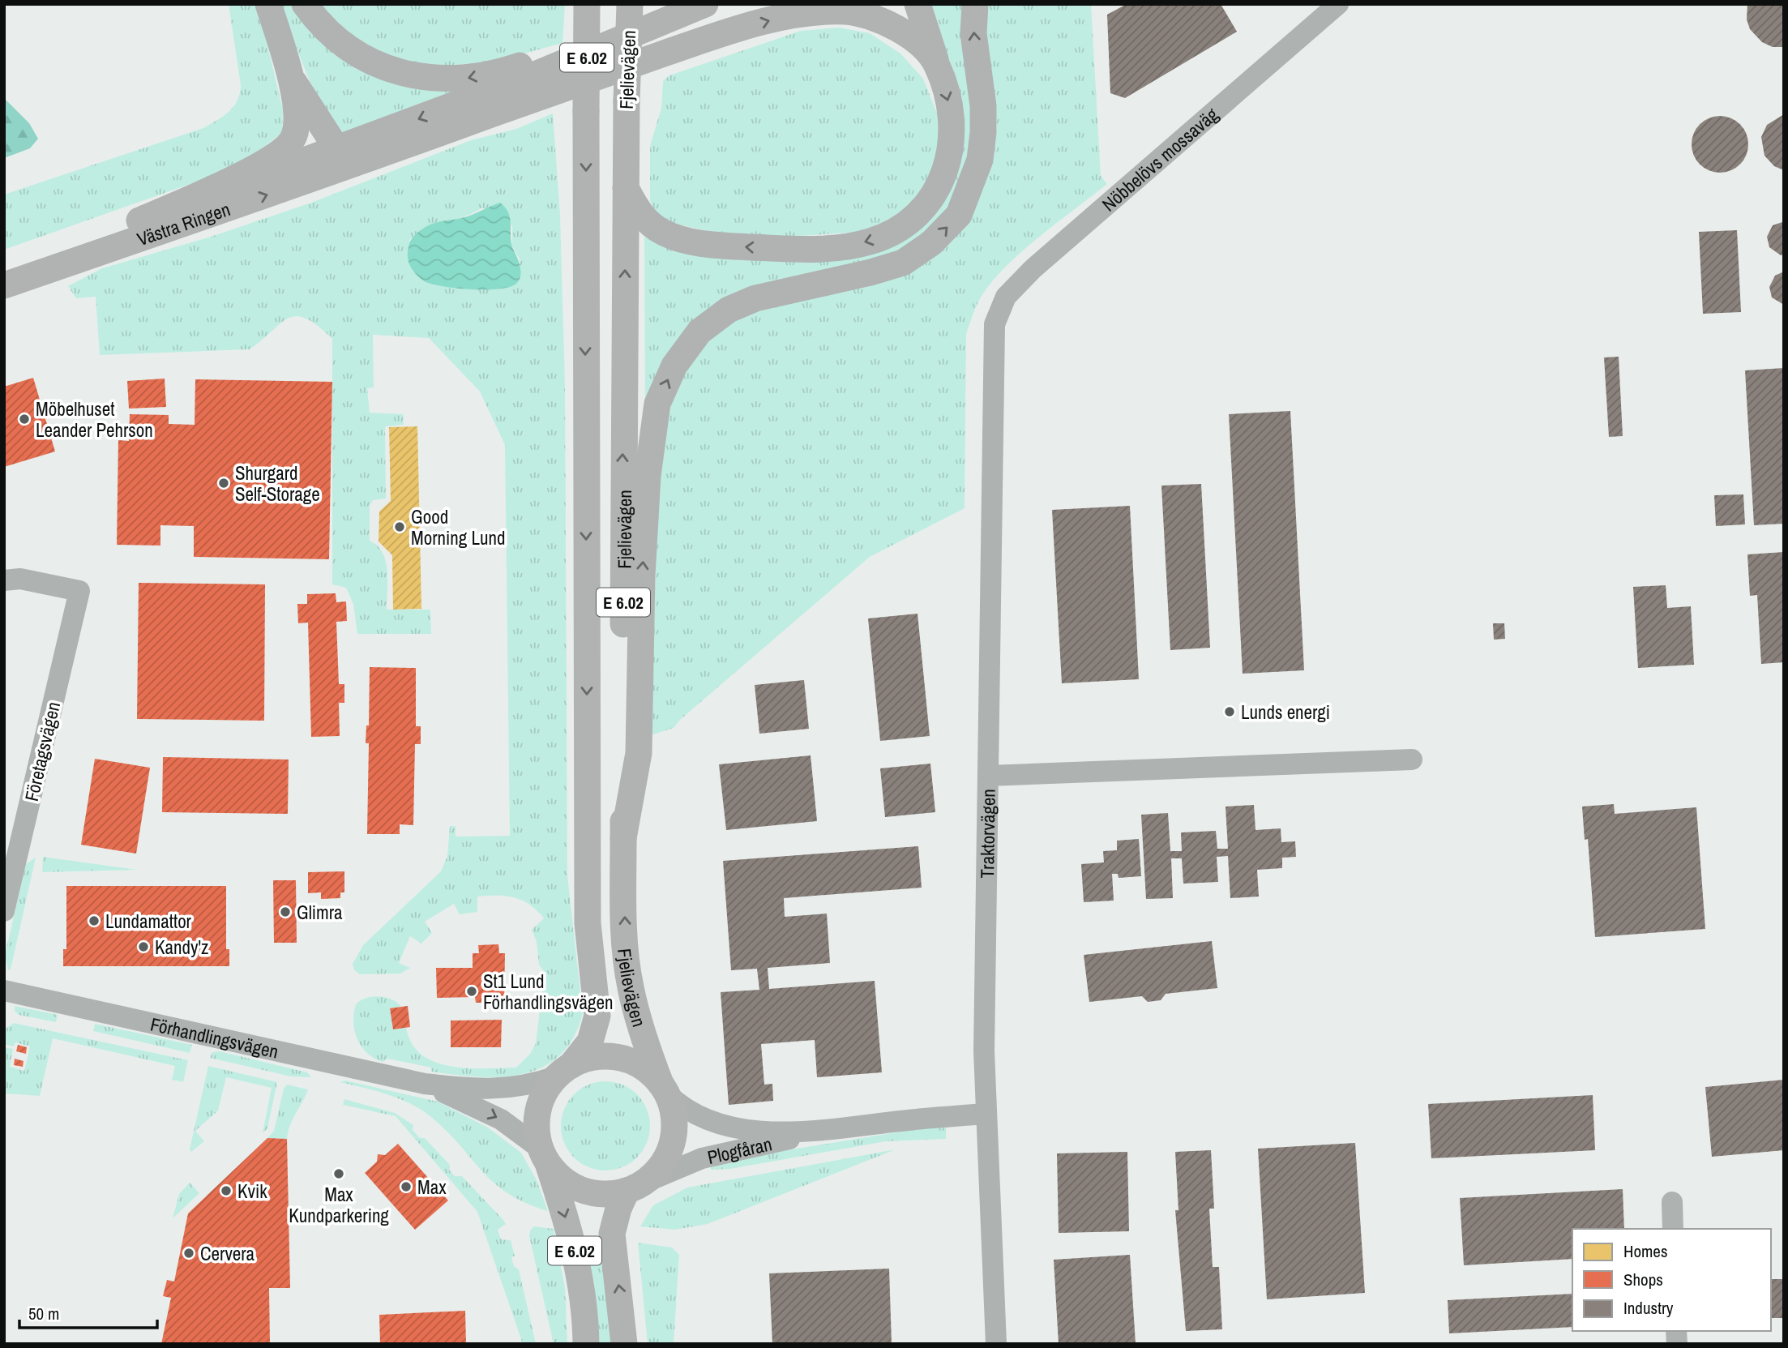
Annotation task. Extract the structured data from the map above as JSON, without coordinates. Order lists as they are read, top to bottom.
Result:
{
  "streets": {
    "main road": ["E 6.02", "Fjelievägen", "Västra Ringen"],
    "street": [
      "Nöbbelövs mossaväg",
      "Företagsvägen",
      "Traktorvägen",
      "Förhandlingsvägen",
      "Plogfåran"
    ]
  },
  "crossings": [
    ["Fjelievägen", "Förhandlingsvägen"],
    ["Fjelievägen", "Plogfåran"],
    ["Nöbbelövs mossaväg", "Traktorvägen"],
    ["Traktorvägen", "Plogfåran"],
    ["Förhandlingsvägen", "Plogfåran"]
  ],
  "places": [
    "Möbelhuset Leander Pehrson",
    "Shurgard Self-Storage",
    "Good Morning Lund",
    "Lunds energi",
    "Glimra",
    "Lundamattor",
    "Kandy'z",
    "St1 Lund Förhandlingsvägen",
    "Max Kundparkering",
    "Max",
    "Kvik",
    "Cervera"
  ],
  "legend": ["Homes", "Shops", "Industry"],
  "scale_bar": "50 m"
}
